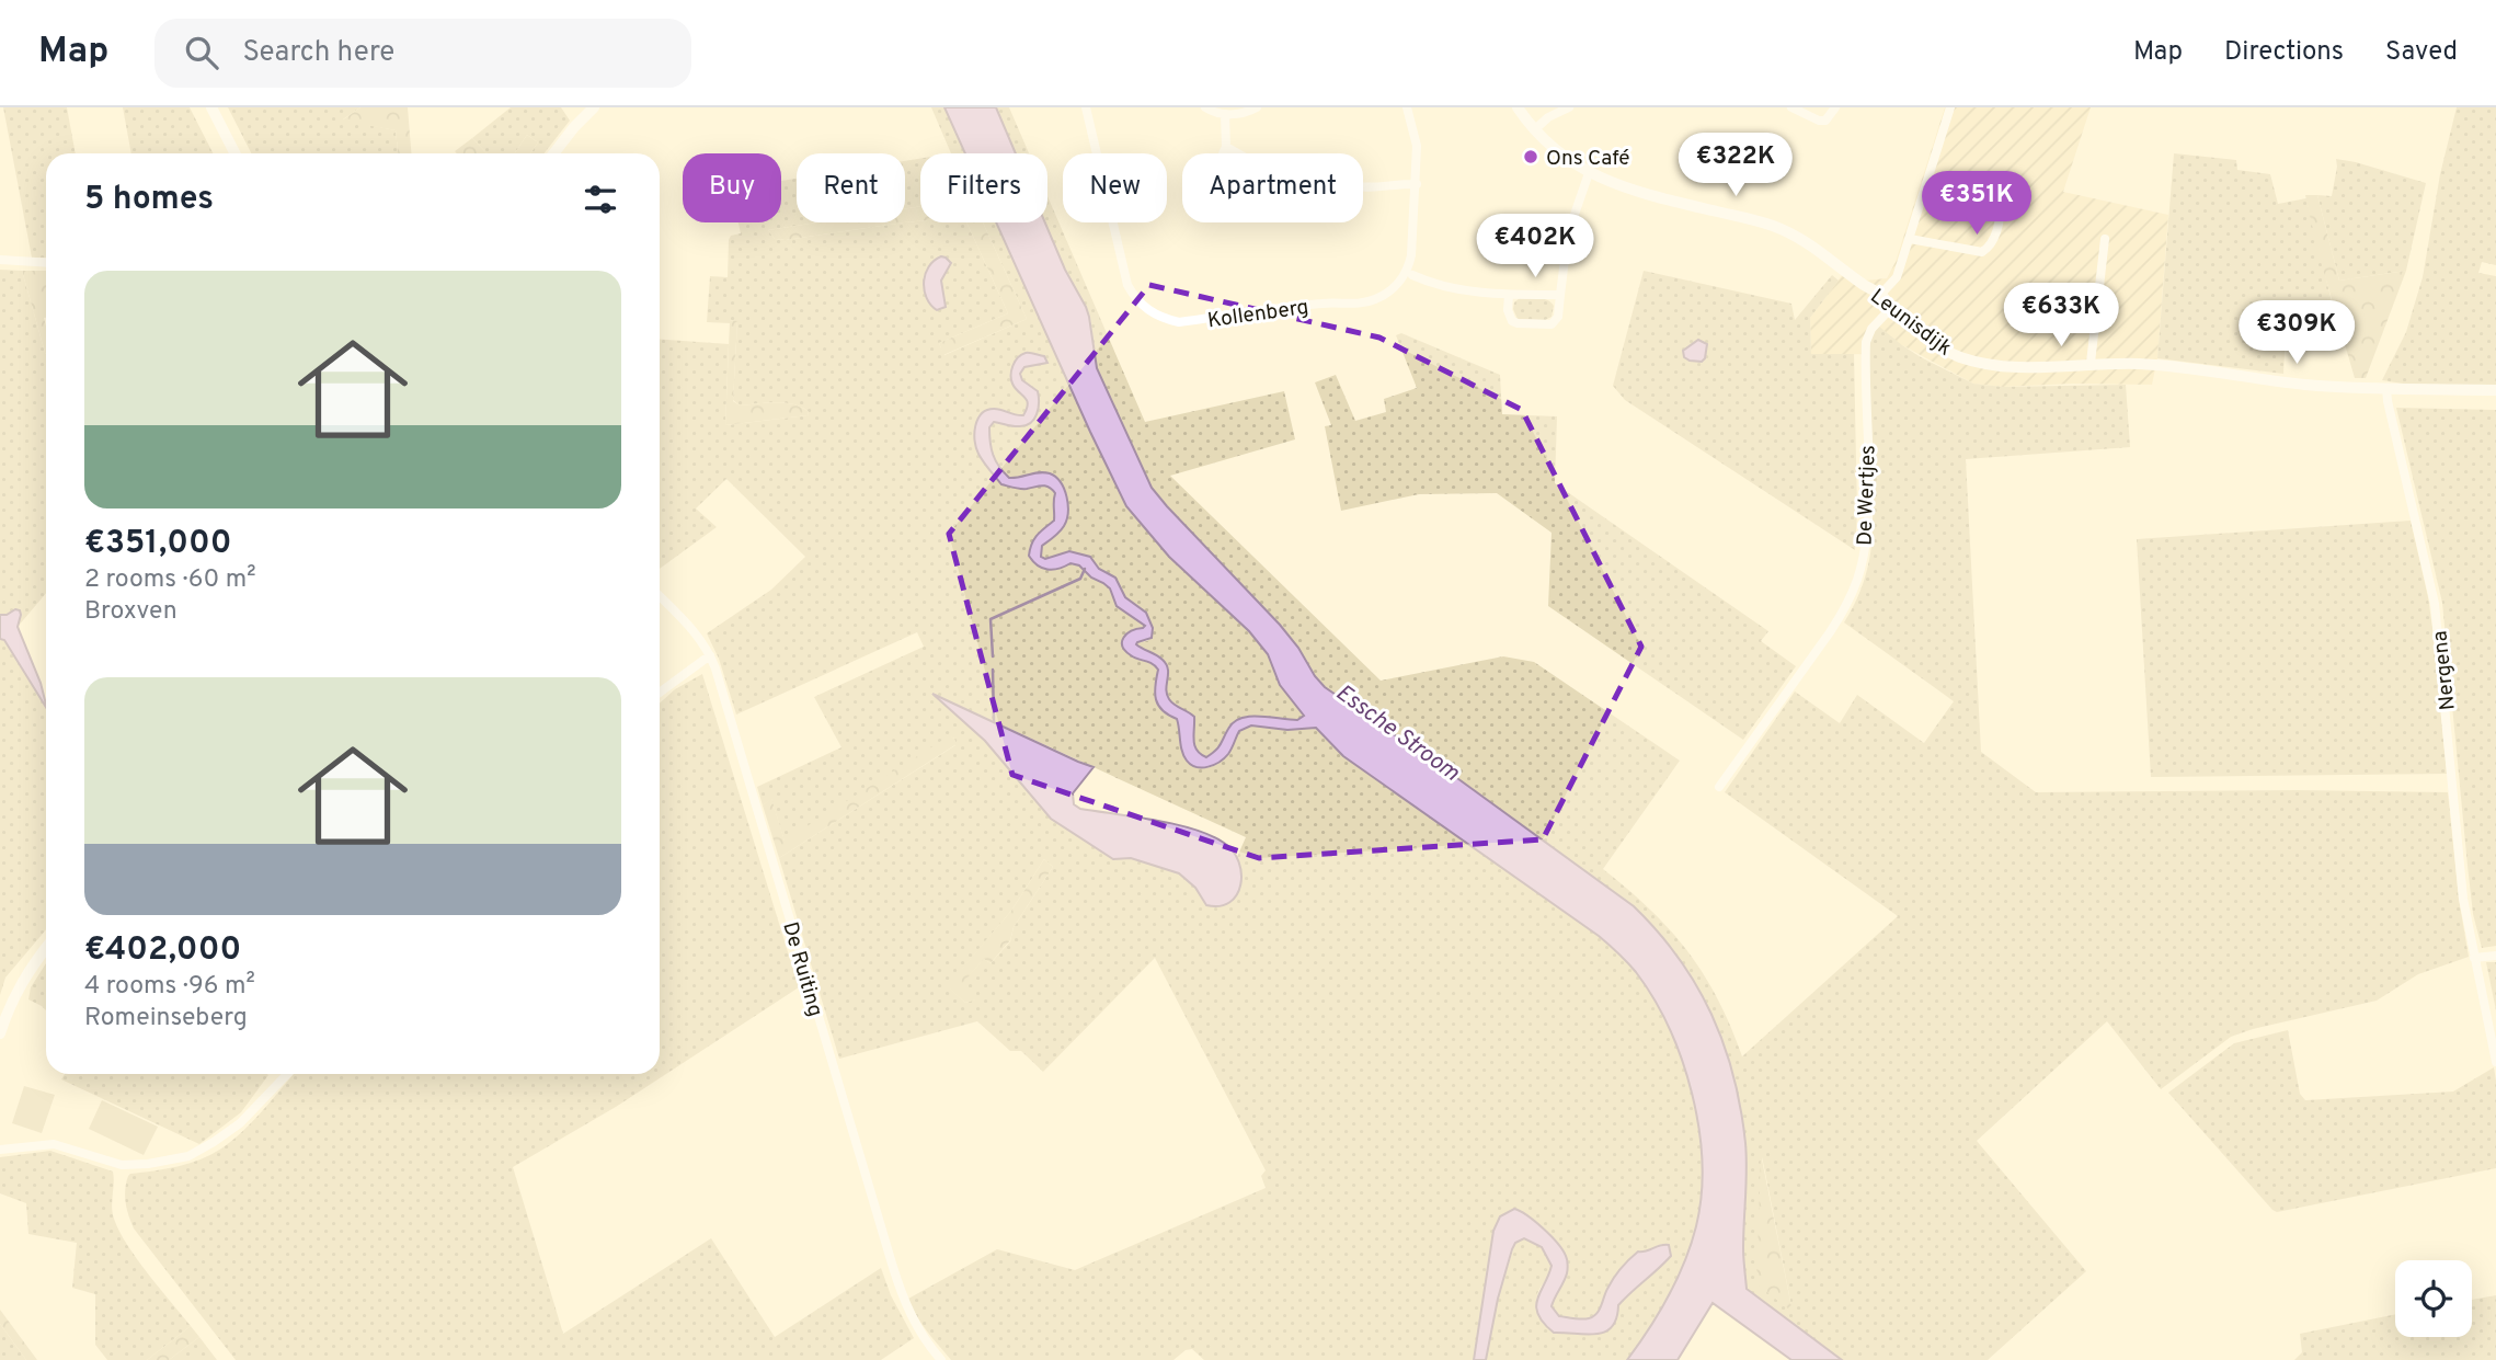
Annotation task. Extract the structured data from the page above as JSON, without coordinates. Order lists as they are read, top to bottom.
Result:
{
  "streets": {
    "street": [
      "Kollenberg",
      "Leunisdijk",
      "De Wertjes",
      "Nergena",
      "De Ruiting"
    ]
  },
  "crossings": [
    ["Leunisdijk", "De Wertjes"],
    ["Leunisdijk", "Nergena"]
  ],
  "water": ["Essche Stroom"],
  "places": ["Ons Café"],
  "page": {
    "header": "Map",
    "search": "Search here",
    "nav": ["Map", "Directions", "Saved"],
    "price": [
      "€322K",
      "€351K",
      "€402K",
      "€633K",
      "€309K"
    ],
    "chip": [
      "Buy",
      "Rent",
      "Filters",
      "New",
      "Apartment"
    ],
    "heading": "5 homes",
    "list": [
      {
        "name": "€351,000",
        "note": "2 rooms · 60 m² · Broxven"
      },
      {
        "name": "€402,000",
        "note": "4 rooms · 96 m² · Romeinseberg"
      }
    ]
  }
}
